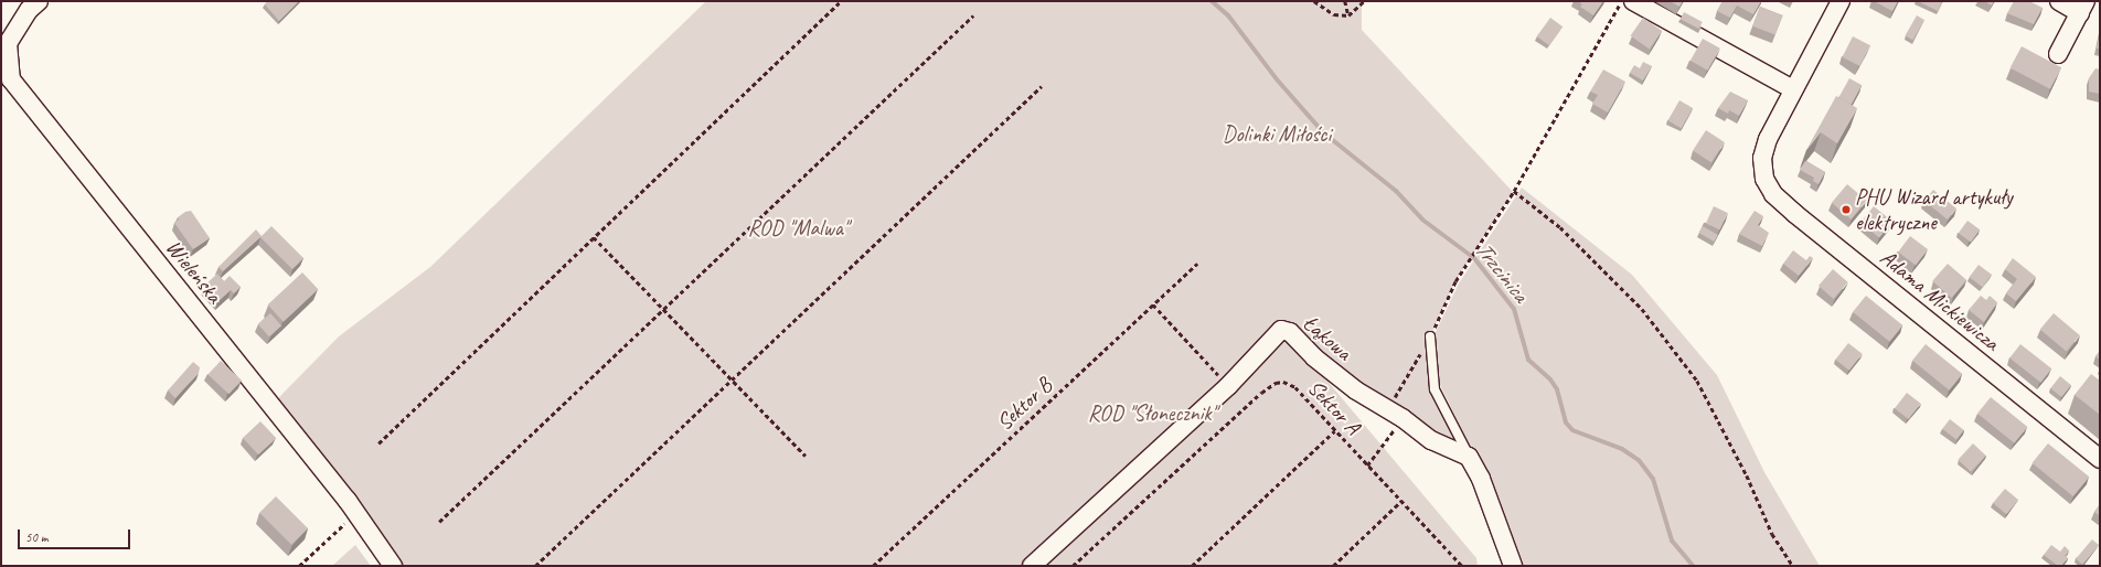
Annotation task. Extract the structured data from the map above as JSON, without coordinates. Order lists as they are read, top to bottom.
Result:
{
  "streets": {
    "street": ["Wieleńska", "Adama Mickiewicza", "Łąkowa"],
    "path": ["Sektor B", "Sektor A"]
  },
  "water": ["Trzcinica"],
  "parks": ["Dolinki Miłości", "ROD \"Malwa\"", "ROD \"Słonecznik\""],
  "places": ["PHU Wizard artykuły elektryczne"],
  "scale_bar": "50 m"
}
